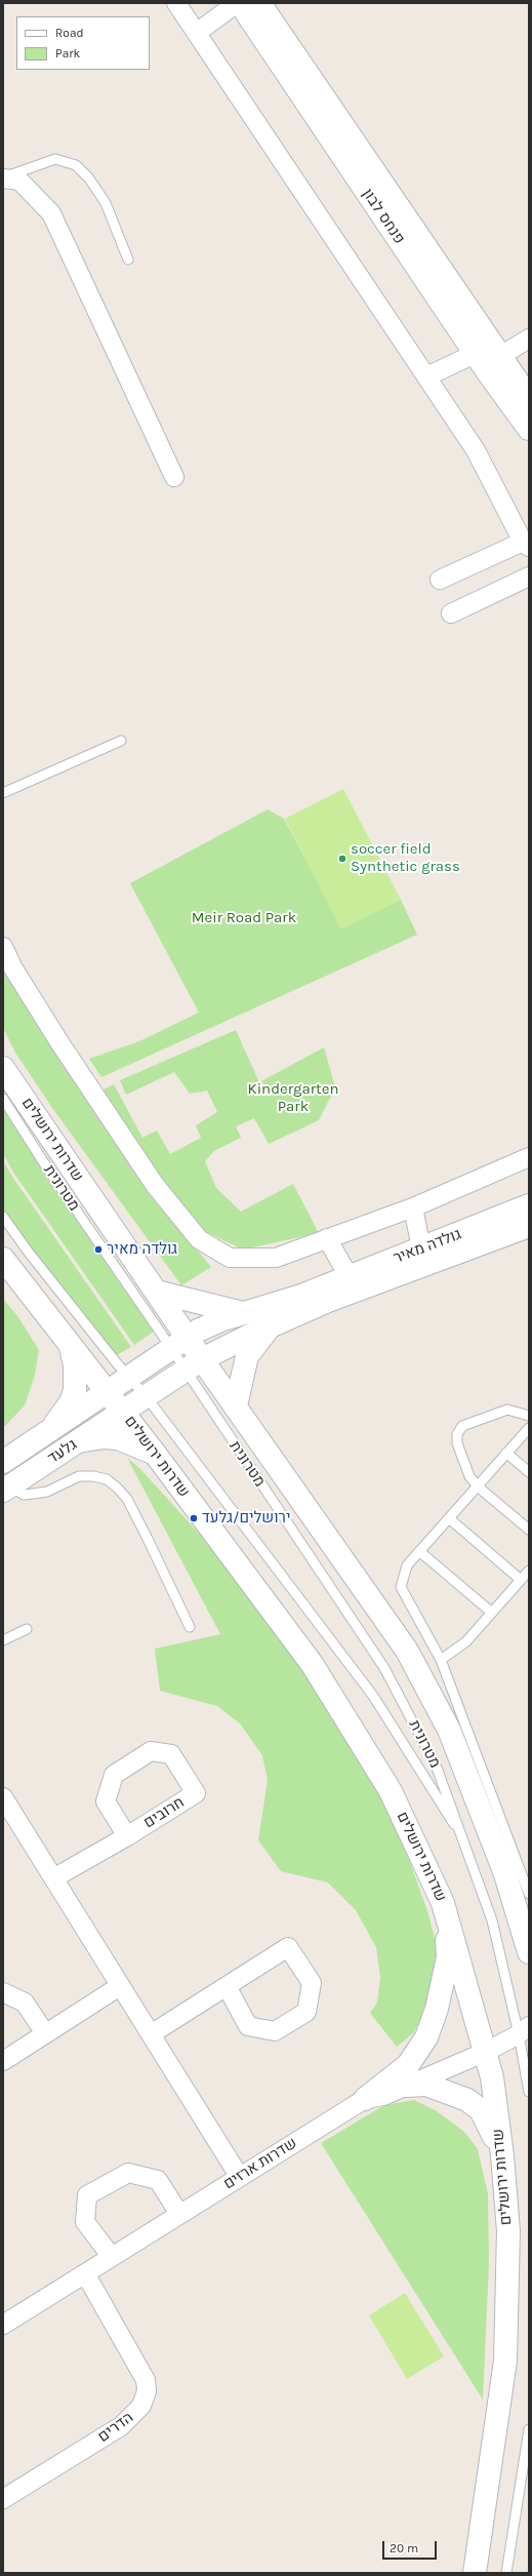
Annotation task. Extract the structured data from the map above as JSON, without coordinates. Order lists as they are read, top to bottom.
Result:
{
  "streets": {
    "main road": [
      "פנחס לבון",
      "שדרות ירושלים",
      "גולדה מאיר",
      "גלעד"
    ],
    "street": ["חרובים", "שדרות ארזים", "הדרים"],
    "lane": ["מטרונית"]
  },
  "crossings": [
    ["שדרות ירושלים", "מטרונית"],
    ["שדרות ירושלים", "גולדה מאיר"],
    ["שדרות ירושלים", "גלעד"],
    ["שדרות ירושלים", "שדרות ארזים"],
    ["מטרונית", "גולדה מאיר"],
    ["מטרונית", "שדרות ארזים"],
    ["גולדה מאיר", "גלעד"],
    ["שדרות ארזים", "הדרים"]
  ],
  "parks": ["Meir Road Park", "Kindergarten Park"],
  "places": ["soccer field Synthetic grass", "גולדה מאיר", "ירושלים/גלעד"],
  "legend": ["Road", "Park"],
  "scale_bar": "20 m"
}
